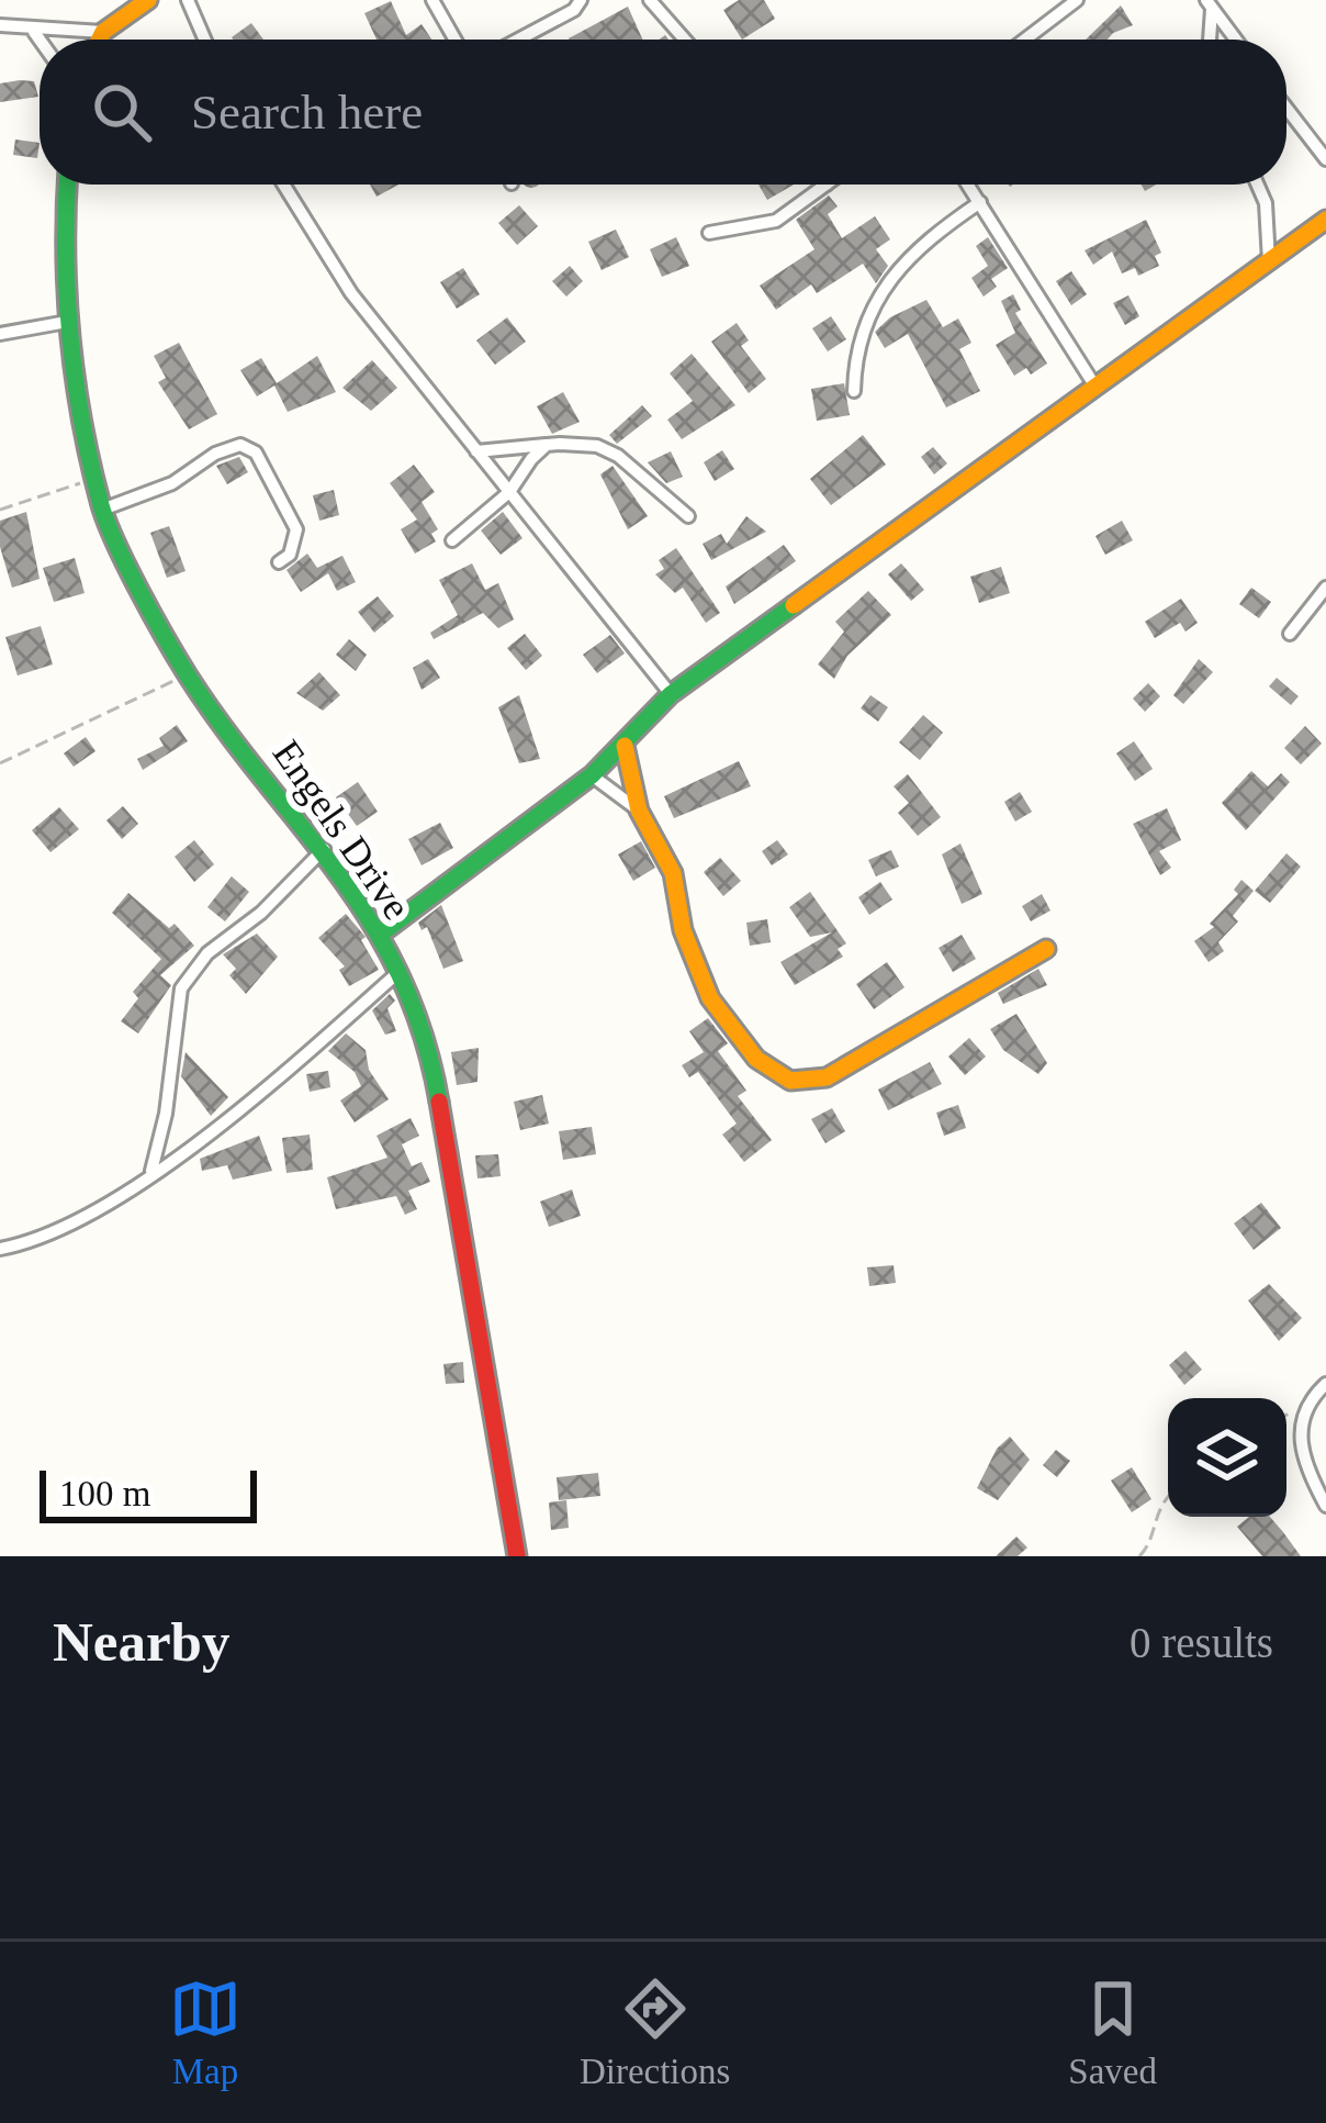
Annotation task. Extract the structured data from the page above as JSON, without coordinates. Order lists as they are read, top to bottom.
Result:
{
  "streets": {
    "street": ["Engels Drive"]
  },
  "scale_bar": "100 m",
  "page": {
    "search": "Search here",
    "scale": "100 m",
    "heading": ["Nearby", "0 results"],
    "nav": ["Map", "Directions", "Saved"]
  }
}
